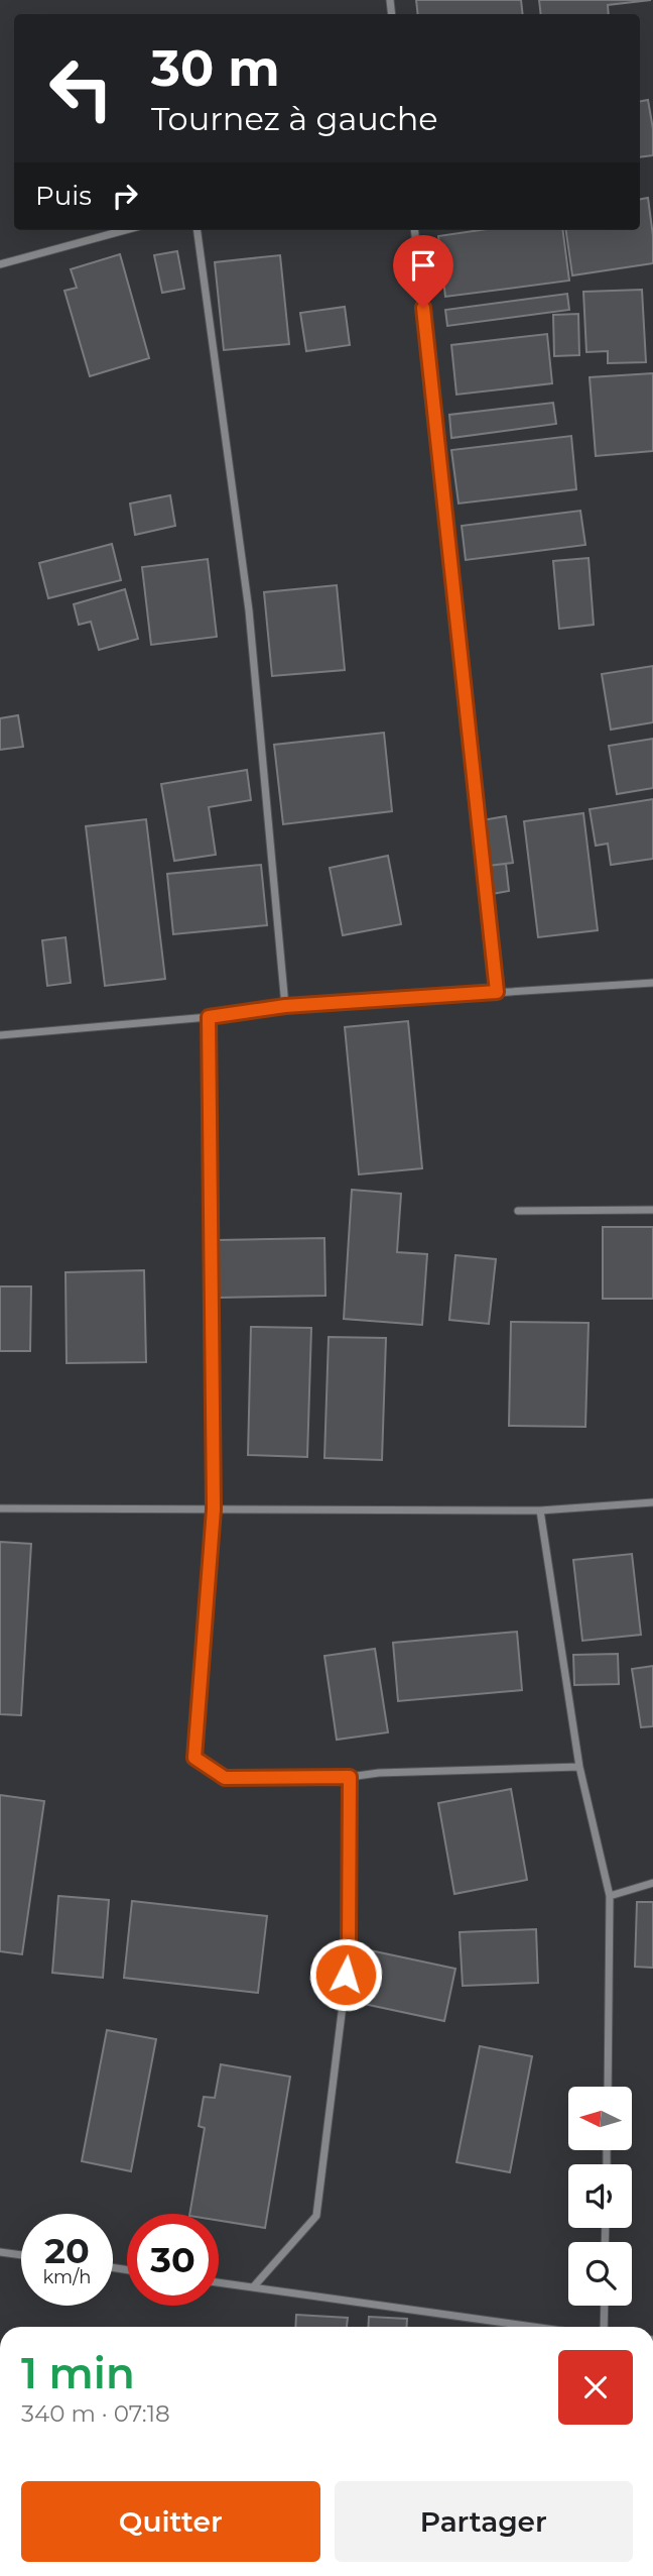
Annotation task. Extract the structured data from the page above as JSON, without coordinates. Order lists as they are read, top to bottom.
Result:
{
  "north": "left",
  "page": {
    "turn": ["30 m", "Tournez à gauche"],
    "then": "Puis",
    "speed": "20 km/h",
    "limit": "30",
    "heading": ["1 min", "340 m · 07:18"],
    "buttons": ["Quitter", "Partager"]
  }
}
